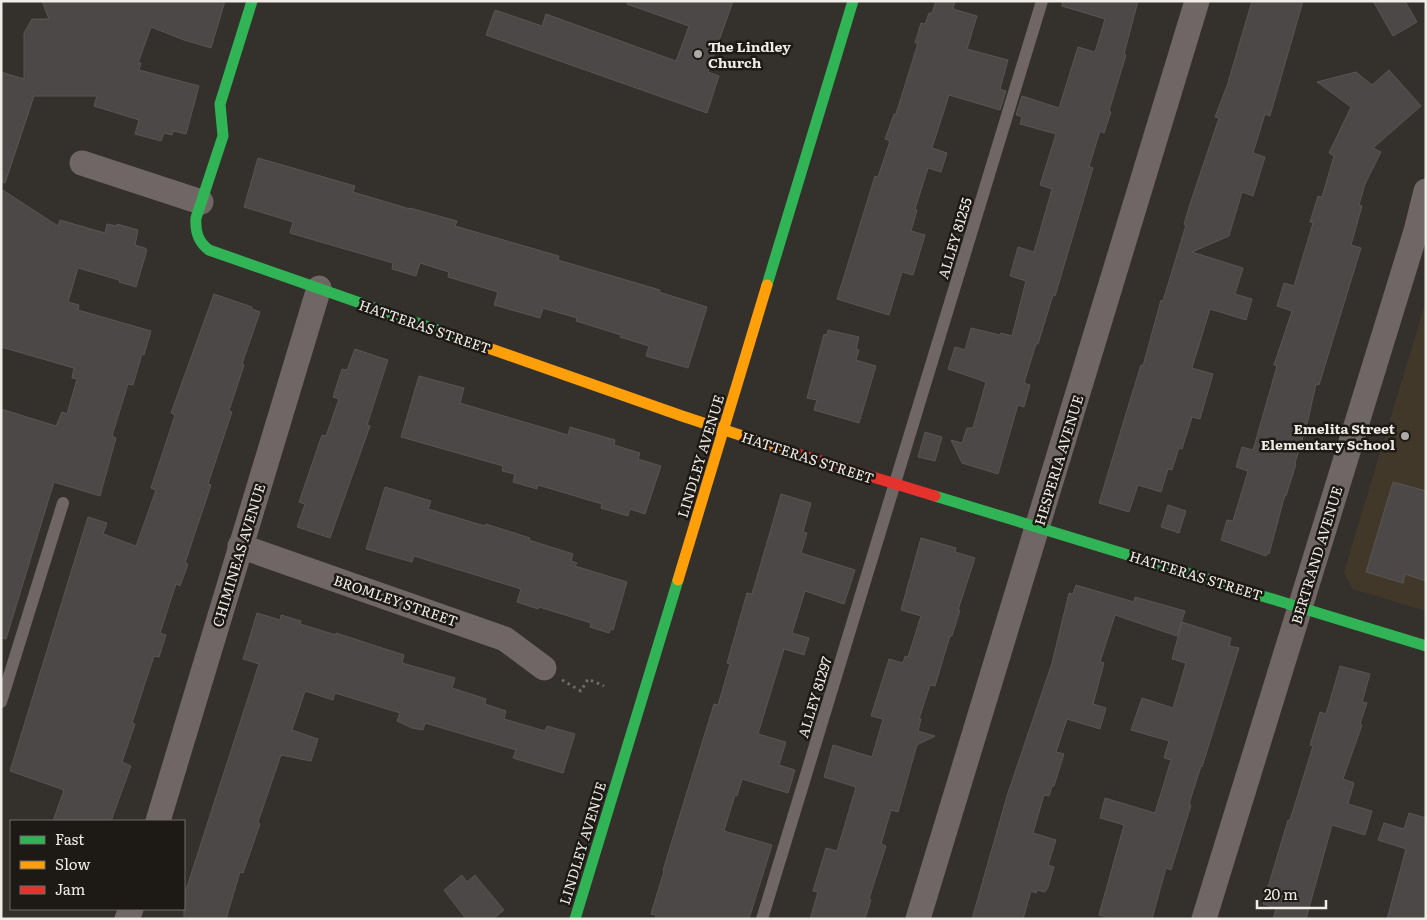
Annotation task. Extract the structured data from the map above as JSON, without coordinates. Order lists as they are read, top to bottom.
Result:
{
  "streets": {
    "street": [
      "HATTERAS STREET",
      "LINDLEY AVENUE",
      "HESPERIA AVENUE",
      "CHIMINEAS AVENUE",
      "BERTRAND AVENUE",
      "BROMLEY STREET"
    ],
    "lane": ["ALLEY 81255", "ALLEY 81297"]
  },
  "crossings": [
    ["ALLEY 81255", "HATTERAS STREET"],
    ["ALLEY 81255", "ALLEY 81297"],
    ["HATTERAS STREET", "LINDLEY AVENUE"],
    ["HATTERAS STREET", "HESPERIA AVENUE"],
    ["HATTERAS STREET", "CHIMINEAS AVENUE"],
    ["HATTERAS STREET", "BERTRAND AVENUE"],
    ["HATTERAS STREET", "ALLEY 81297"],
    ["CHIMINEAS AVENUE", "BROMLEY STREET"]
  ],
  "places": ["The Lindley Church", "Emelita Street Elementary School"],
  "legend": ["Fast", "Slow", "Jam"],
  "scale_bar": "20 m"
}
